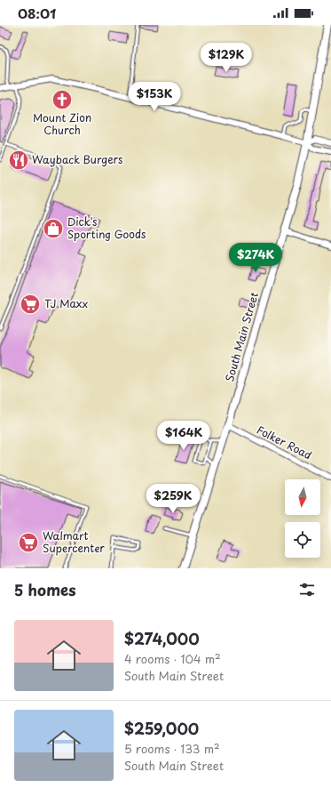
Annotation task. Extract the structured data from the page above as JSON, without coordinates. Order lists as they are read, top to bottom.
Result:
{
  "streets": {
    "street": ["South Main Street", "Folker Road"]
  },
  "crossings": [
    ["South Main Street", "Folker Road"]
  ],
  "places": {
    "church": ["Mount Zion Church"],
    "restaurant": ["Wayback Burgers"],
    "shop": ["Dick's Sporting Goods"],
    "supermarket": ["TJ Maxx", "Walmart Supercenter"]
  },
  "north": "bottom",
  "page": {
    "status": "08:01",
    "price": [
      "$129K",
      "$153K",
      "$274K",
      "$164K",
      "$259K"
    ],
    "heading": "5 homes",
    "list": [
      {
        "name": "$274,000",
        "note": "4 rooms · 104 m² · South Main Street"
      },
      {
        "name": "$259,000",
        "note": "5 rooms · 133 m² · South Main Street"
      }
    ]
  }
}
